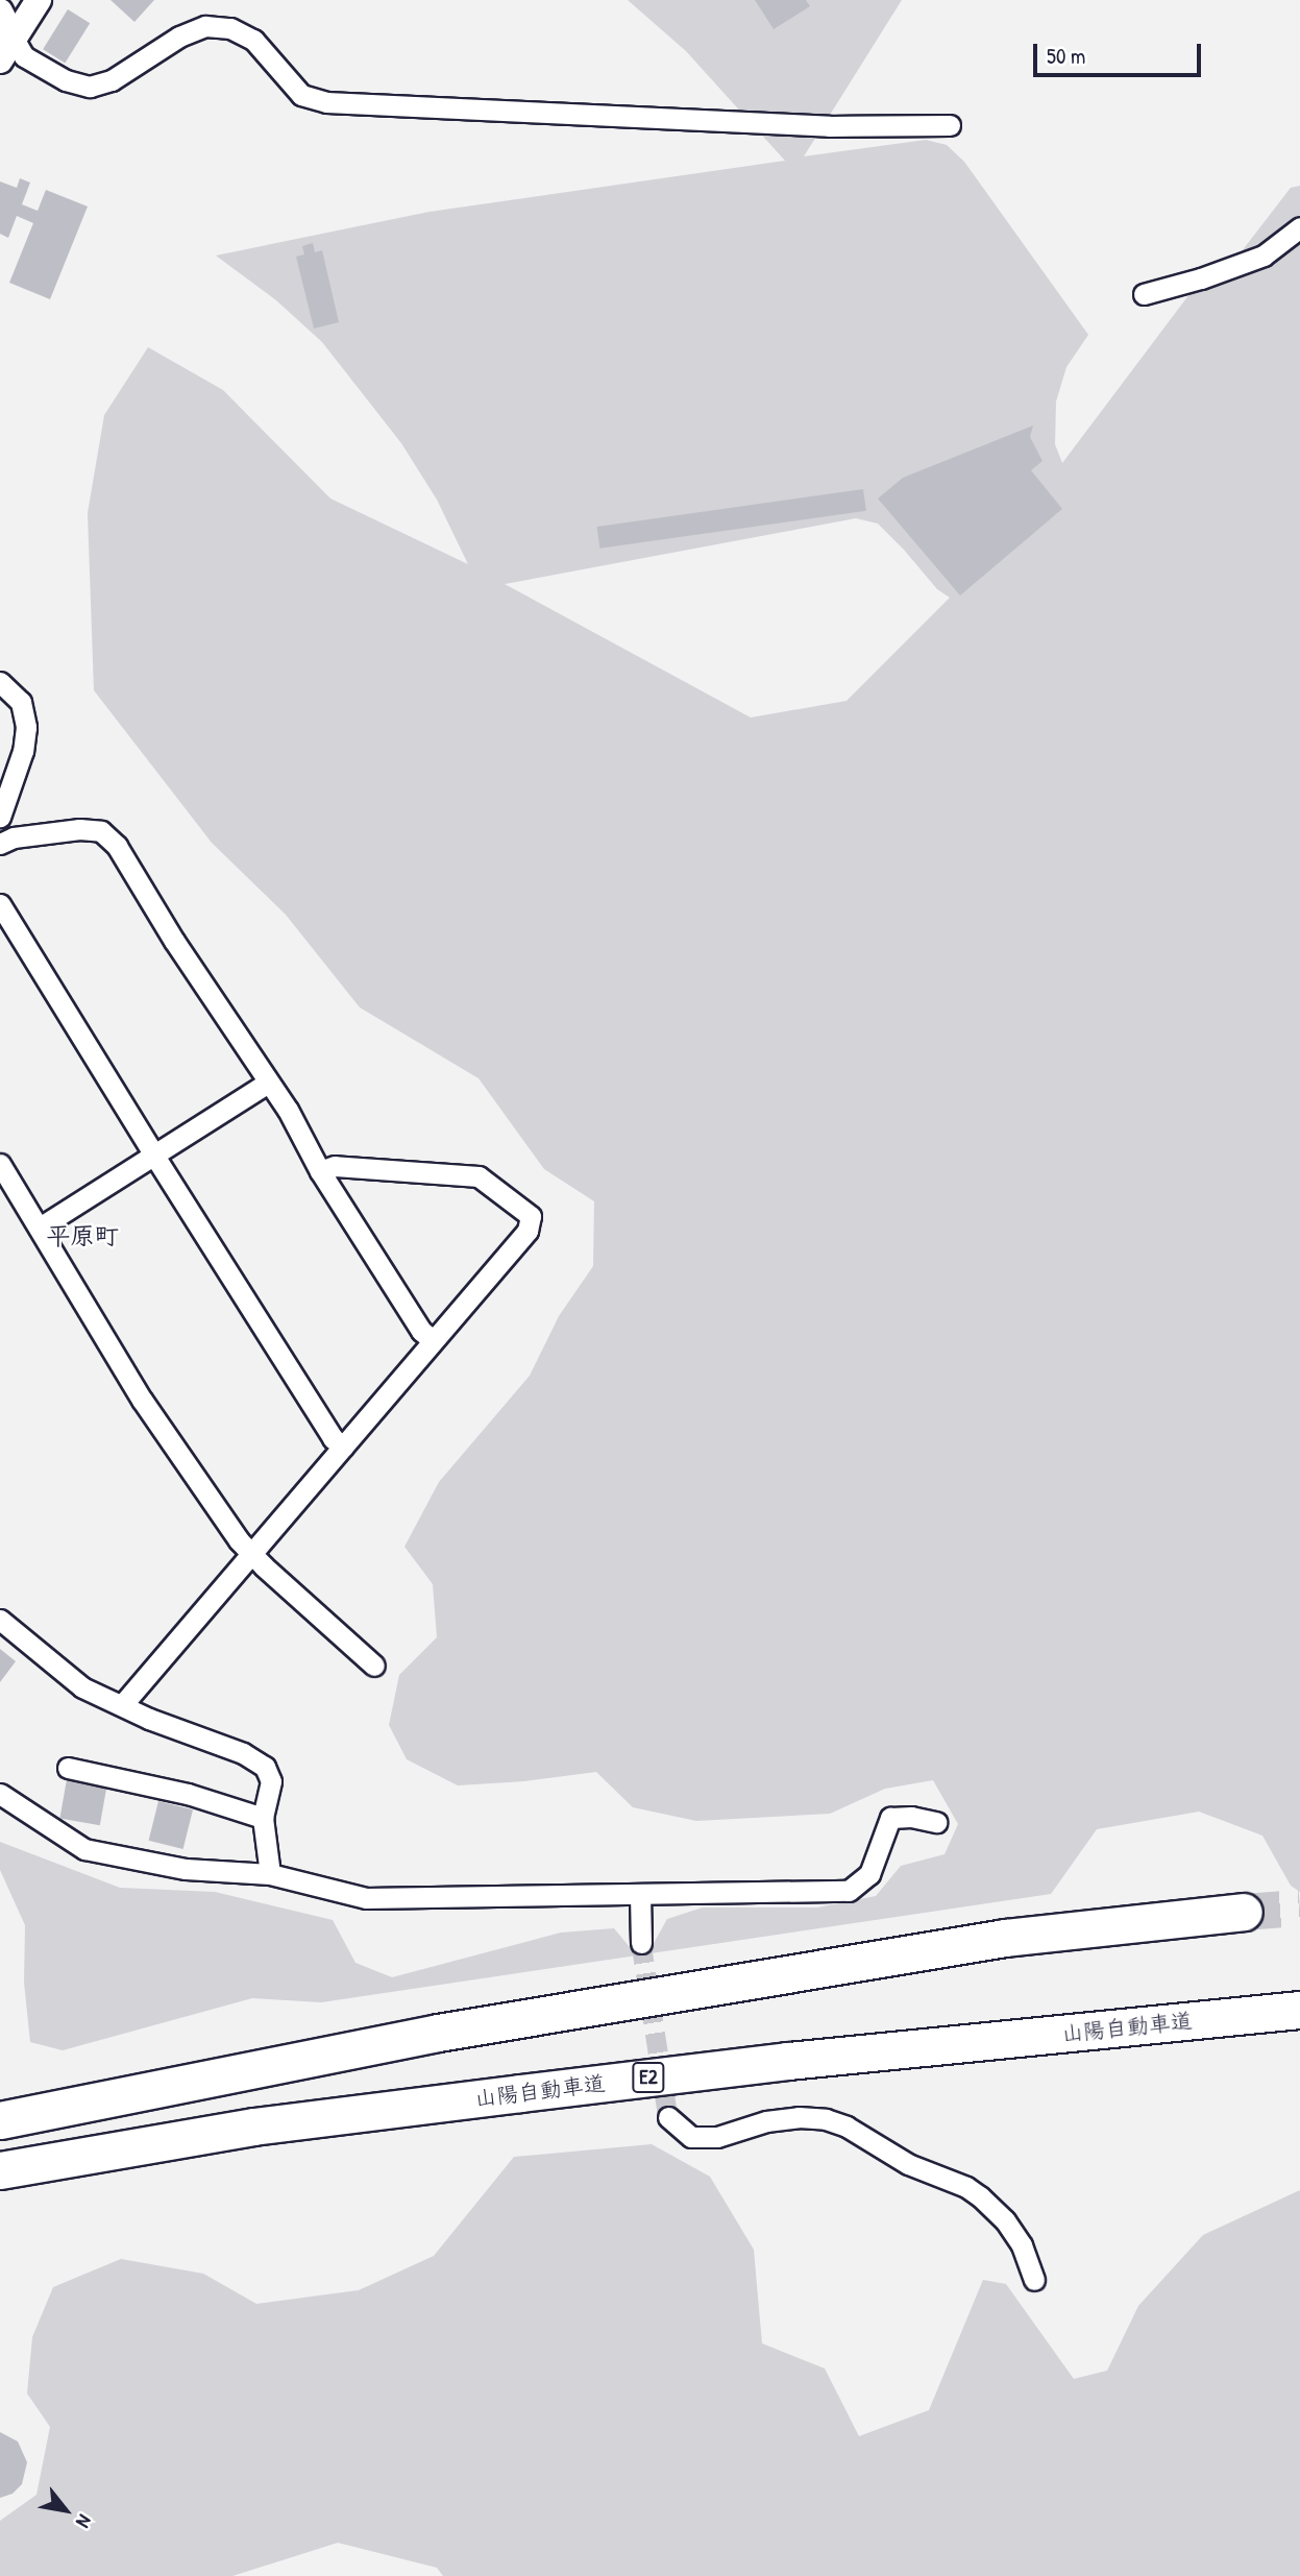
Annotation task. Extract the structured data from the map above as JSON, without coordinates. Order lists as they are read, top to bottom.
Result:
{
  "streets": {
    "highway": ["山陽自動車道", "E2"]
  },
  "districts": ["平原町"],
  "scale_bar": "50 m",
  "north": "bottom right"
}
